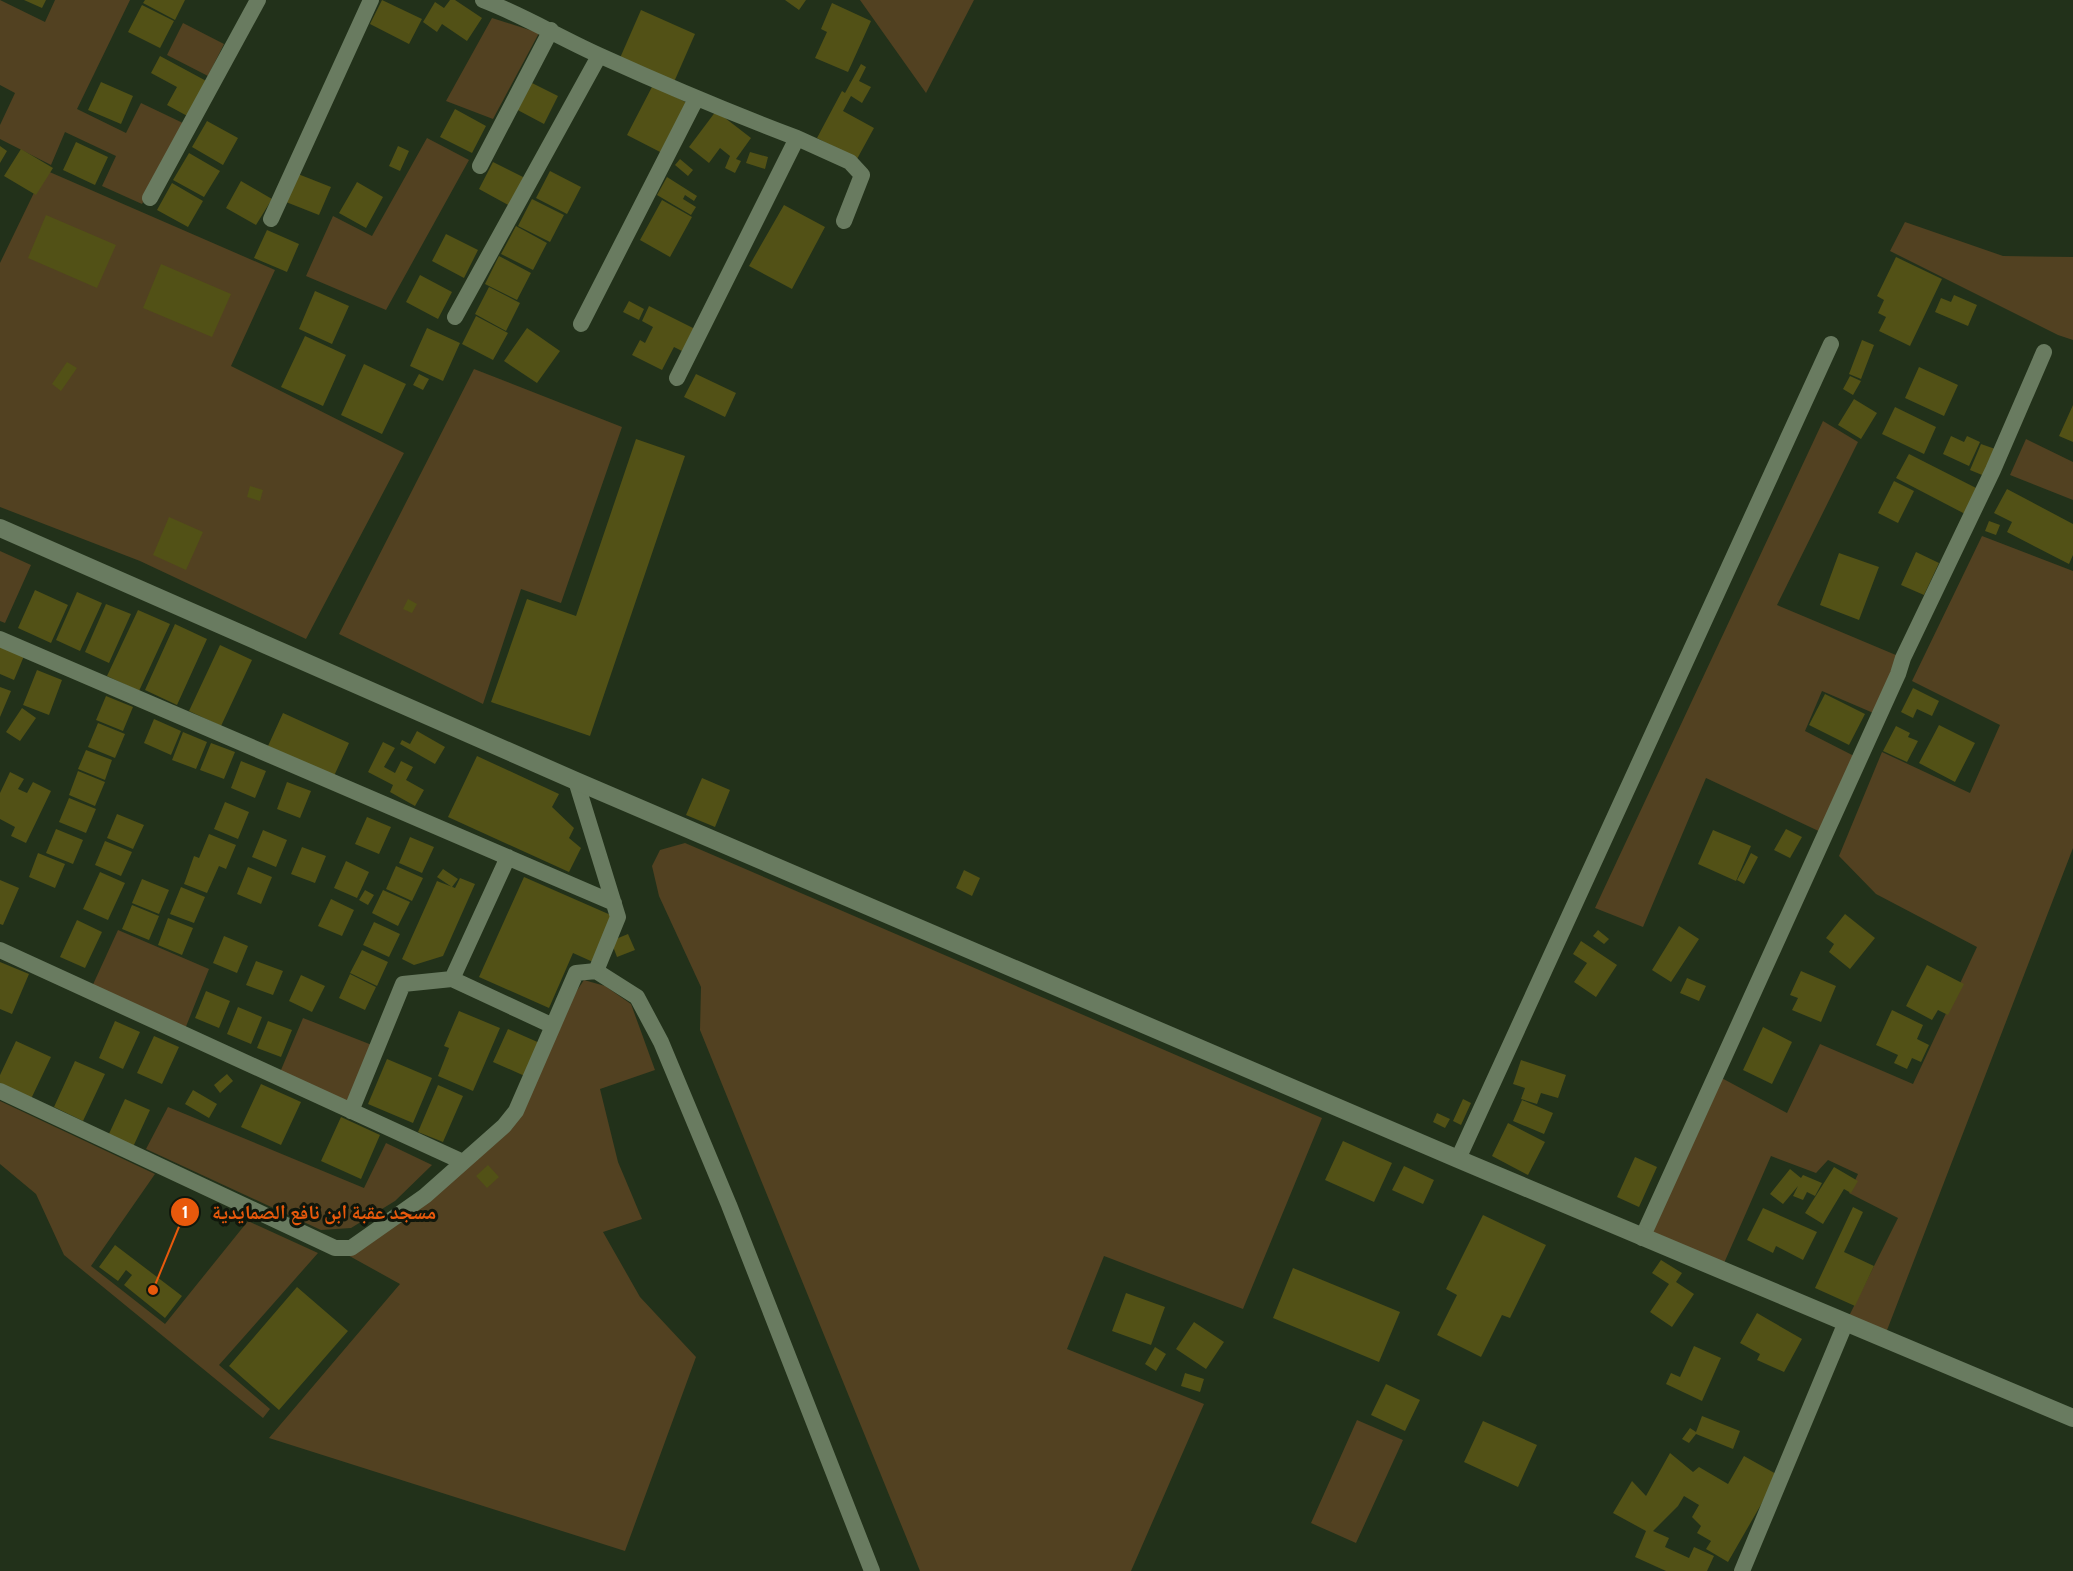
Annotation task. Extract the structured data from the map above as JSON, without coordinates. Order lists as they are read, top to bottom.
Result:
{
  "places": ["مسجد عقبة ابن نافع الصمايدية"]
}
